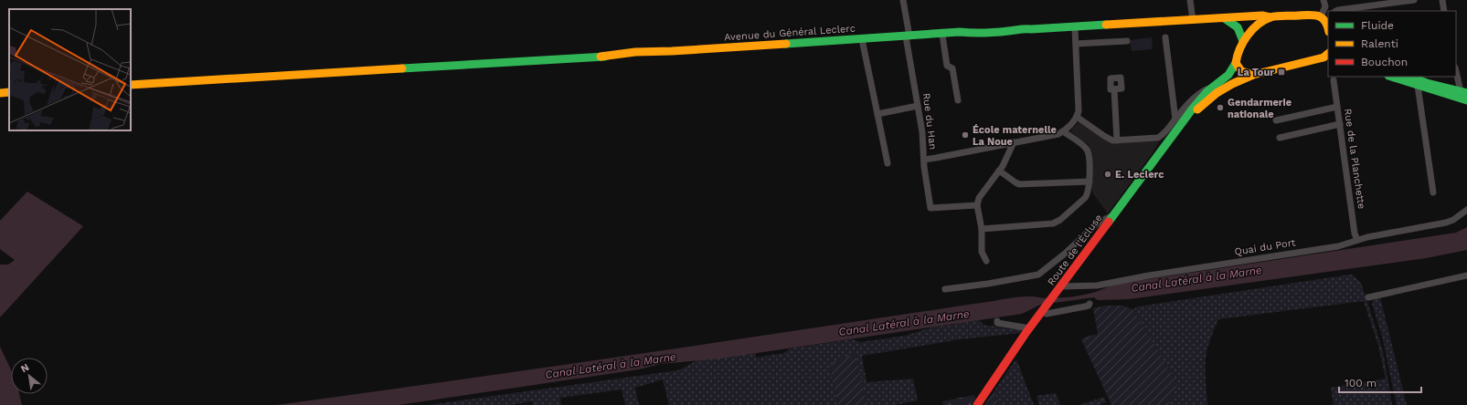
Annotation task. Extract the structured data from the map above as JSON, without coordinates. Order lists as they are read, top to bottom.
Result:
{
  "streets": {
    "main road": ["Avenue du Général Leclerc", "Route de l'Écluse"],
    "street": ["Rue du Han", "Rue de la Planchette", "Quai du Port"]
  },
  "crossings": [
    ["Avenue du Général Leclerc", "Rue du Han"],
    ["Avenue du Général Leclerc", "Route de l'Écluse"],
    ["Rue de la Planchette", "Quai du Port"],
    ["Quai du Port", "Route de l'Écluse"]
  ],
  "water": ["Canal Latéral à la Marne"],
  "places": {
    "transit": ["La Tour"],
    "other": ["Gendarmerie nationale", "École maternelle La Noue", "E. Leclerc"]
  },
  "legend": ["Fluide", "Ralenti", "Bouchon"],
  "scale_bar": "100 m",
  "north": "top left"
}
